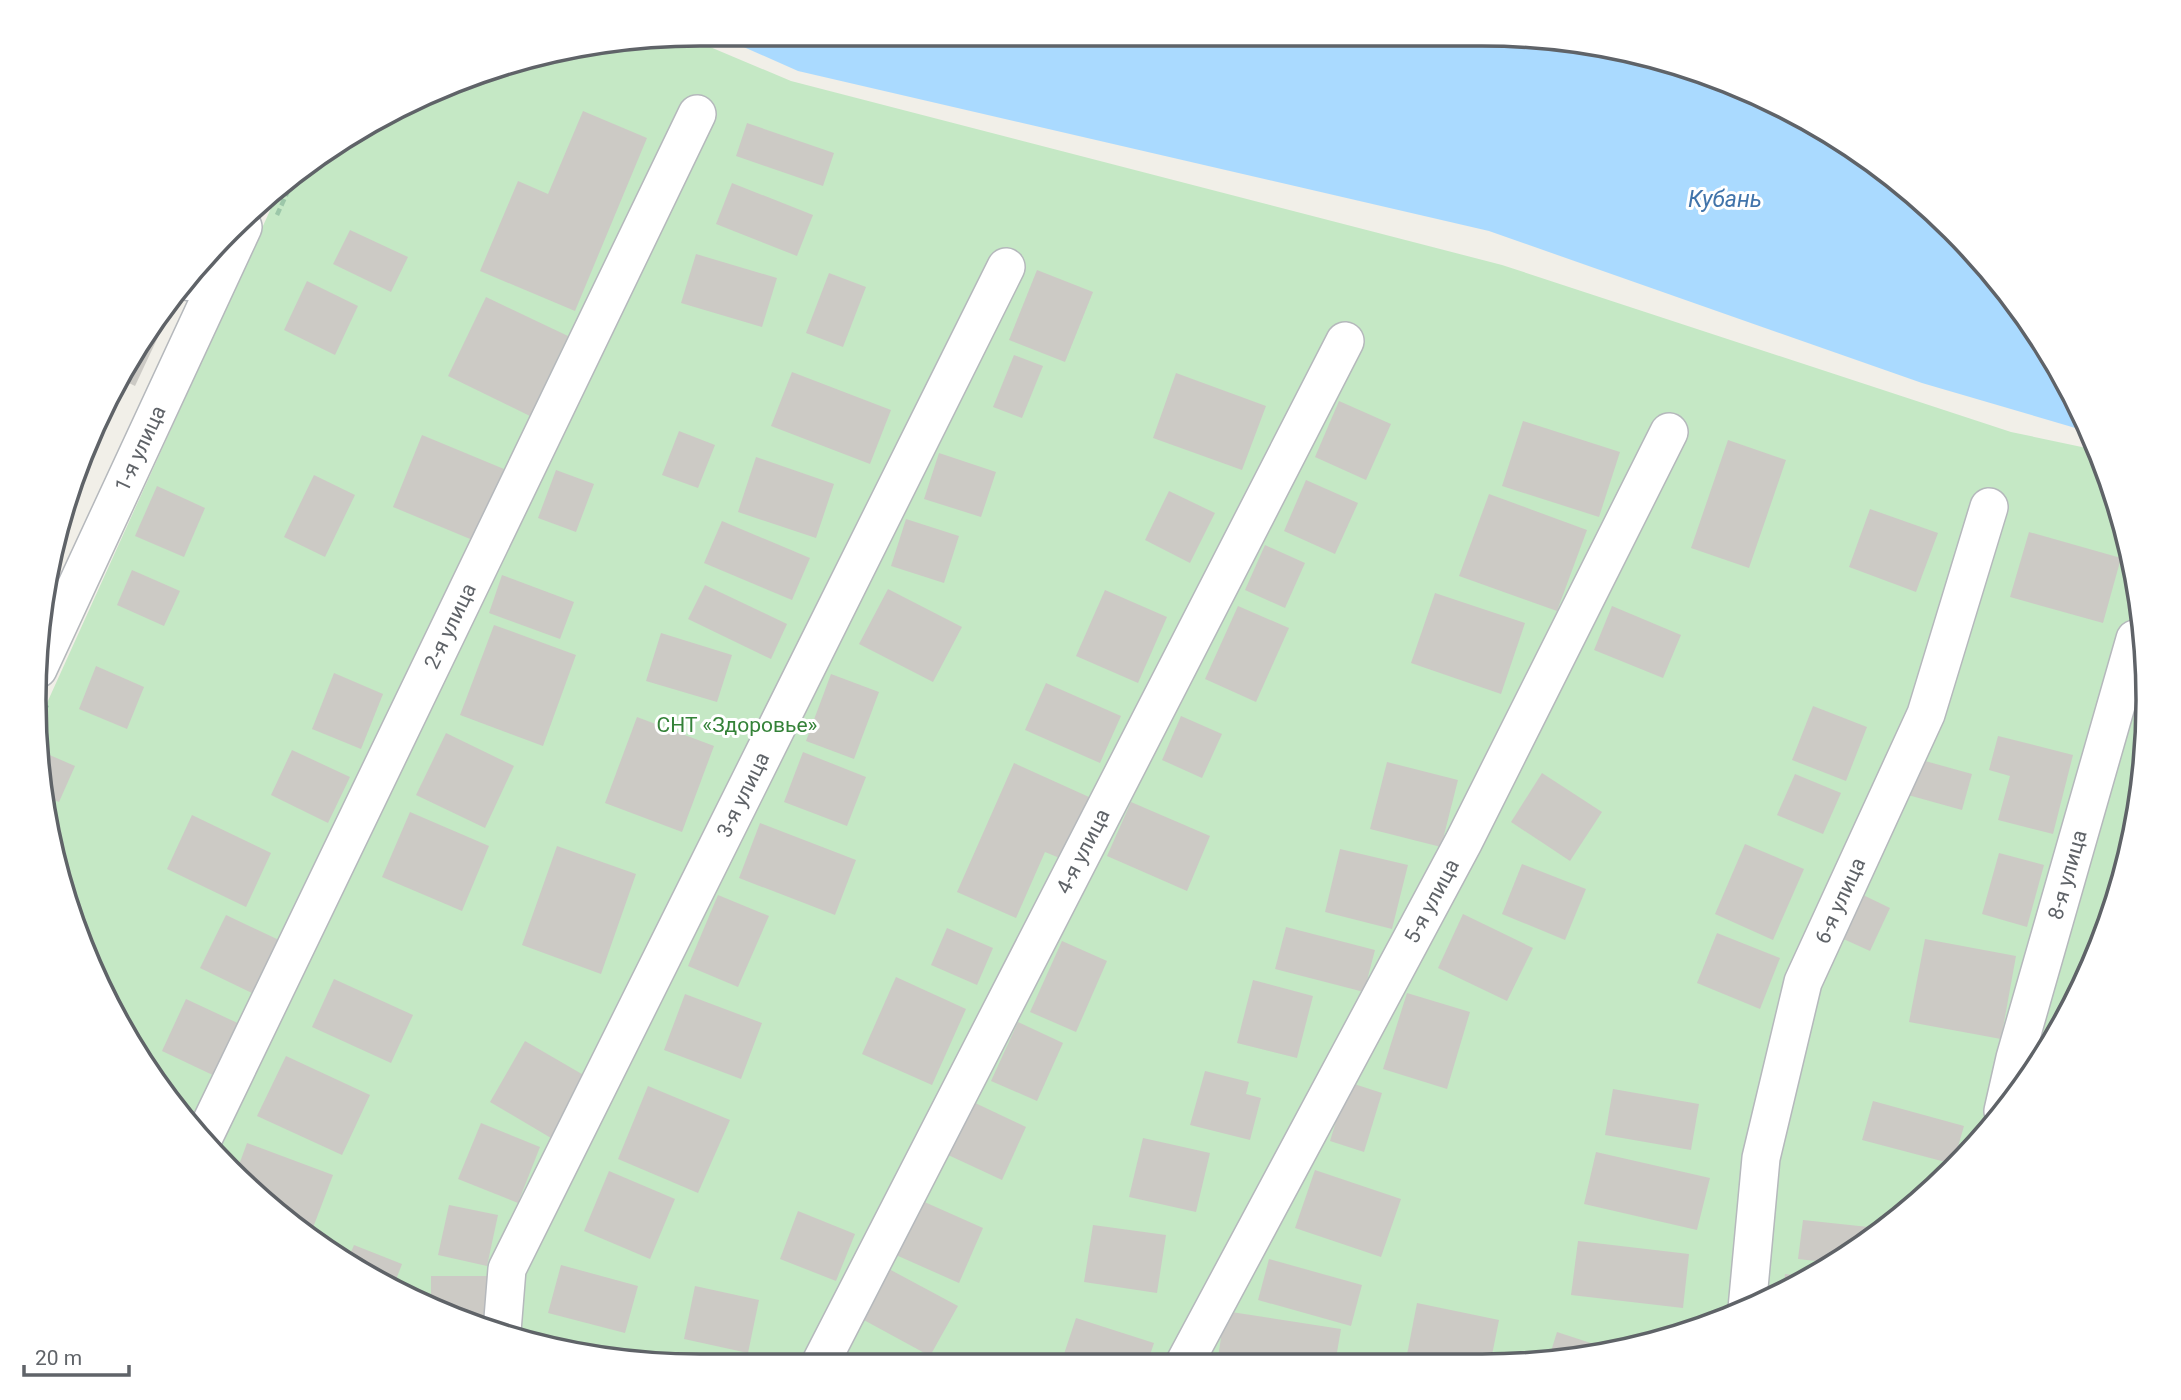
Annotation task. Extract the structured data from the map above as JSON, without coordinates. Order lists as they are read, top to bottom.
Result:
{
  "streets": {
    "street": [
      "1-я улица",
      "2-я улица",
      "3-я улица",
      "4-я улица",
      "8-я улица",
      "5-я улица",
      "6-я улица"
    ]
  },
  "water": ["Кубань"],
  "parks": ["СНТ «Здоровье»"],
  "scale_bar": "20 m"
}
